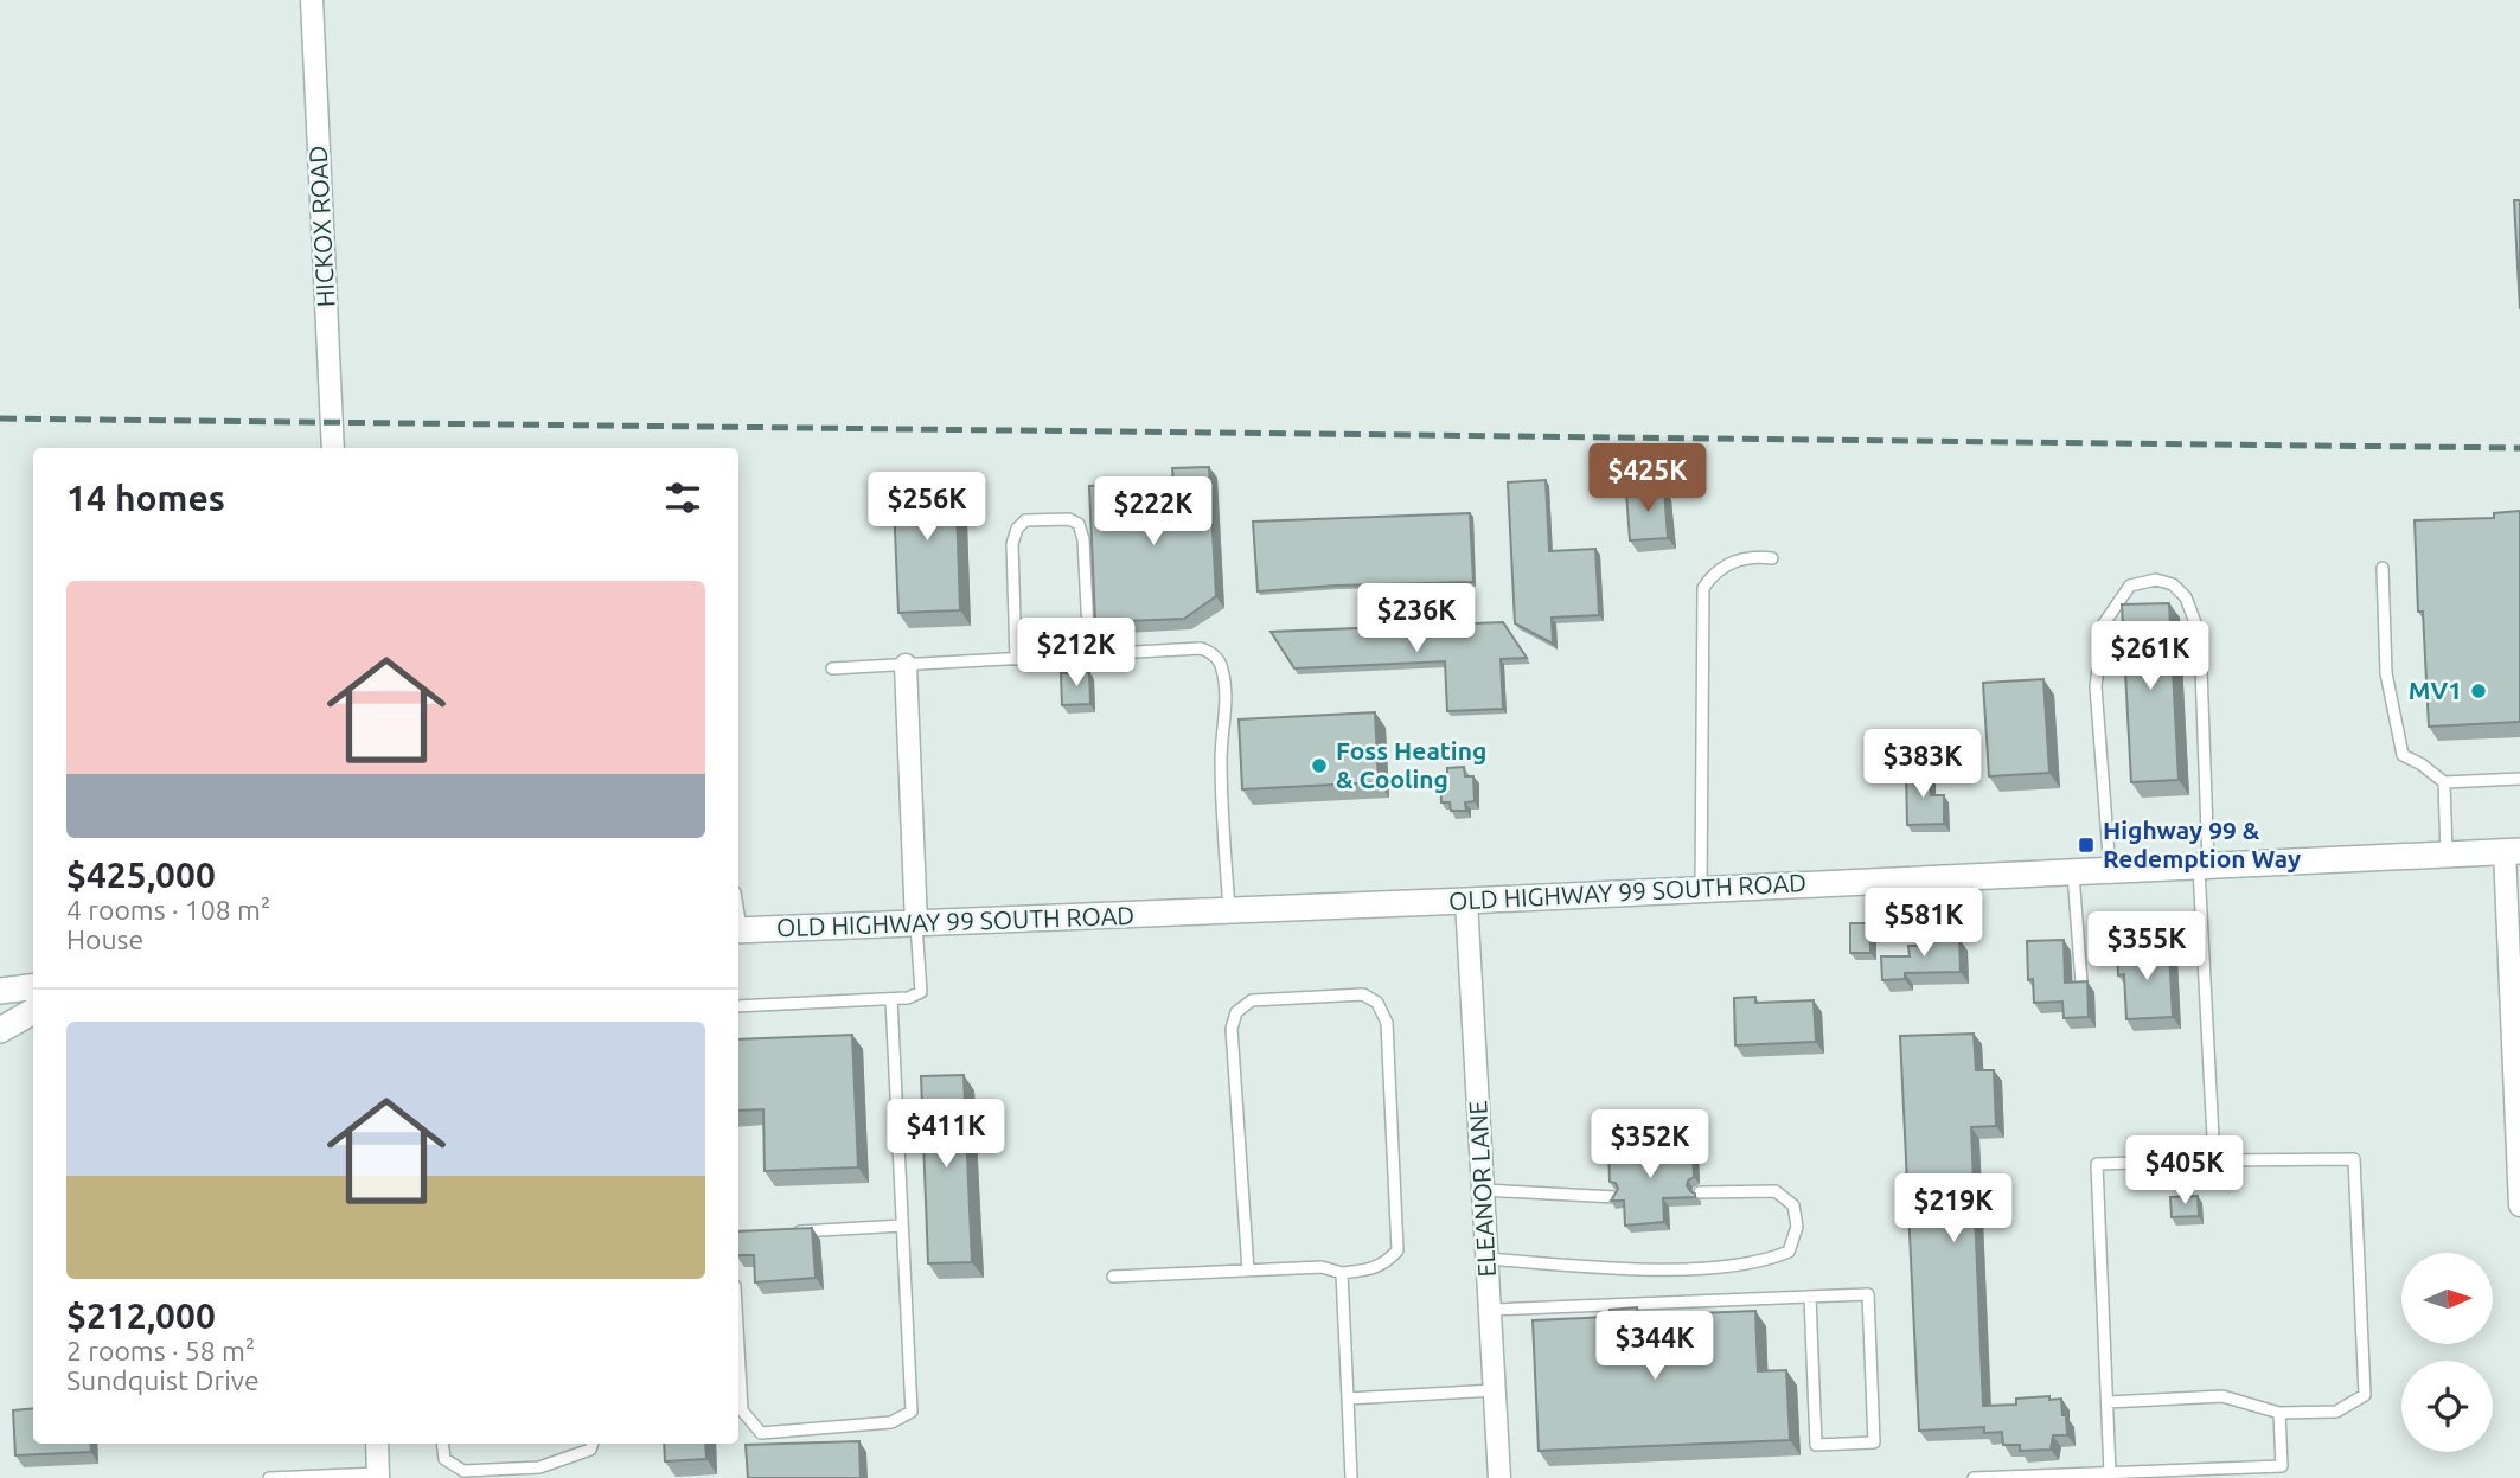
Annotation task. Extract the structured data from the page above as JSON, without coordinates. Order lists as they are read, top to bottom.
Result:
{
  "streets": {
    "street": ["HICKOX ROAD", "OLD HIGHWAY 99 SOUTH ROAD", "ELEANOR LANE"]
  },
  "crossings": [
    ["OLD HIGHWAY 99 SOUTH ROAD", "ELEANOR LANE"]
  ],
  "places": {
    "other": ["MV1", "Foss Heating & Cooling"],
    "transit": ["Highway 99 & Redemption Way"]
  },
  "north": "right",
  "page": {
    "price": [
      "$425K",
      "$256K",
      "$222K",
      "$236K",
      "$212K",
      "$261K",
      "$383K",
      "$581K",
      "$355K",
      "$411K",
      "$352K",
      "$405K",
      "$219K",
      "$344K"
    ],
    "heading": "14 homes",
    "list": [
      {
        "name": "$425,000",
        "note": "4 rooms · 108 m² · House"
      },
      {
        "name": "$212,000",
        "note": "2 rooms · 58 m² · Sundquist Drive"
      }
    ]
  }
}
